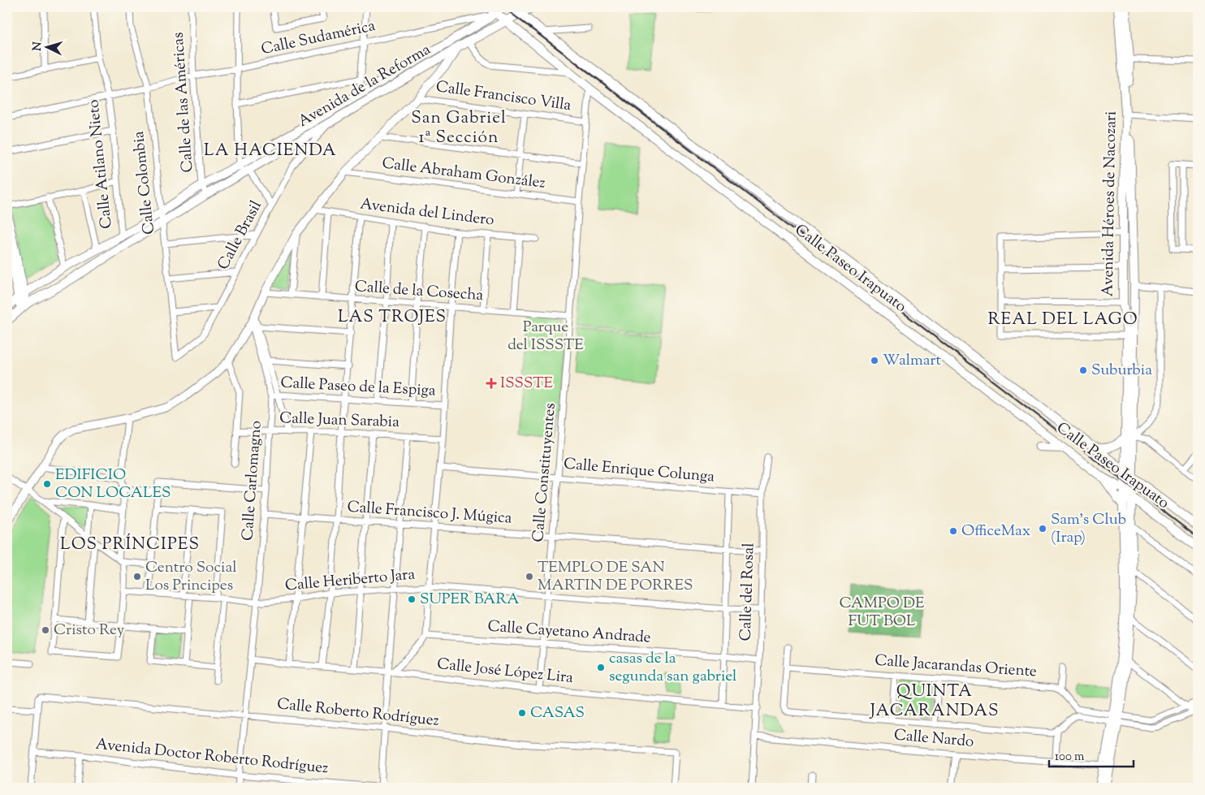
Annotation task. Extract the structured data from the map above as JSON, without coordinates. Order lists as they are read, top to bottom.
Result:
{
  "streets": {
    "main road": ["Avenida de la Reforma", "Avenida Héroes de Nacozari", "Calle Paseo Irapuato"],
    "street": [
      "Calle Sudamérica",
      "Calle Francisco Villa",
      "Calle de las Américas",
      "Calle Atilano Nieto",
      "Calle Abraham González",
      "Calle Colombia",
      "Avenida del Lindero",
      "Calle Brasil",
      "Calle de la Cosecha",
      "Calle Paseo de la Espiga",
      "Calle Juan Sarabia",
      "Calle Enrique Colunga",
      "Calle Constituyentes",
      "Calle Carlomagno",
      "Calle Francisco J. Múgica",
      "Calle Heriberto Jara",
      "Calle del Rosal",
      "Calle Cayetano Andrade",
      "Calle Jacarandas Oriente",
      "Calle José López Lira",
      "Calle Roberto Rodríguez",
      "Calle Nardo",
      "Avenida Doctor Roberto Rodríguez"
    ]
  },
  "crossings": [
    ["Calle Sudamérica", "Avenida de la Reforma"],
    ["Calle Sudamérica", "Calle de las Américas"],
    ["Calle Sudamérica", "Calle Atilano Nieto"],
    ["Calle Sudamérica", "Calle Colombia"],
    ["Calle Sudamérica", "Calle Paseo Irapuato"],
    ["Avenida de la Reforma", "Calle de las Américas"],
    ["Avenida de la Reforma", "Calle Atilano Nieto"],
    ["Avenida de la Reforma", "Calle Colombia"],
    ["Avenida de la Reforma", "Calle Brasil"],
    ["Avenida de la Reforma", "Calle Paseo Irapuato"],
    ["Calle Francisco Villa", "Calle Constituyentes"],
    ["Calle Abraham González", "Calle Constituyentes"],
    ["Calle Colombia", "Calle Brasil"],
    ["Avenida Héroes de Nacozari", "Calle Paseo Irapuato"],
    ["Avenida Héroes de Nacozari", "Calle Nardo"],
    ["Calle Paseo Irapuato", "Calle Constituyentes"],
    ["Calle de la Cosecha", "Calle Constituyentes"],
    ["Calle Paseo de la Espiga", "Calle Carlomagno"],
    ["Calle Juan Sarabia", "Calle Carlomagno"],
    ["Calle Enrique Colunga", "Calle Constituyentes"],
    ["Calle Enrique Colunga", "Calle del Rosal"],
    ["Calle Constituyentes", "Calle Francisco J. Múgica"],
    ["Calle Constituyentes", "Calle Heriberto Jara"],
    ["Calle Constituyentes", "Calle Cayetano Andrade"],
    ["Calle Constituyentes", "Calle José López Lira"],
    ["Calle Carlomagno", "Calle Francisco J. Múgica"],
    ["Calle Carlomagno", "Calle Heriberto Jara"],
    ["Calle Carlomagno", "Calle José López Lira"],
    ["Calle Carlomagno", "Calle Roberto Rodríguez"],
    ["Calle Carlomagno", "Avenida Doctor Roberto Rodríguez"],
    ["Calle Francisco J. Múgica", "Calle del Rosal"],
    ["Calle Heriberto Jara", "Calle del Rosal"],
    ["Calle del Rosal", "Calle Cayetano Andrade"],
    ["Calle del Rosal", "Calle José López Lira"],
    ["Calle del Rosal", "Calle Nardo"]
  ],
  "districts": [
    "San Gabriel 1ª Sección",
    "LA HACIENDA",
    "LAS TROJES",
    "REAL DEL LAGO",
    "LOS PRÍNCIPES",
    "QUINTA JACARANDAS"
  ],
  "parks": ["Parque del ISSSTE", "CAMPO DE FUT BOL"],
  "places": {
    "other": [
      "Walmart",
      "Suburbia",
      "EDIFICIO CON LOCALES",
      "Sam's Club (Irap)",
      "OfficeMax",
      "Centro Social Los Principes",
      "TEMPLO DE SAN MARTIN DE PORRES",
      "SUPER BARA",
      "Cristo Rey",
      "casas de la segunda san gabriel",
      "CASAS"
    ],
    "health": ["ISSSTE"]
  },
  "scale_bar": "100 m",
  "north": "left"
}
